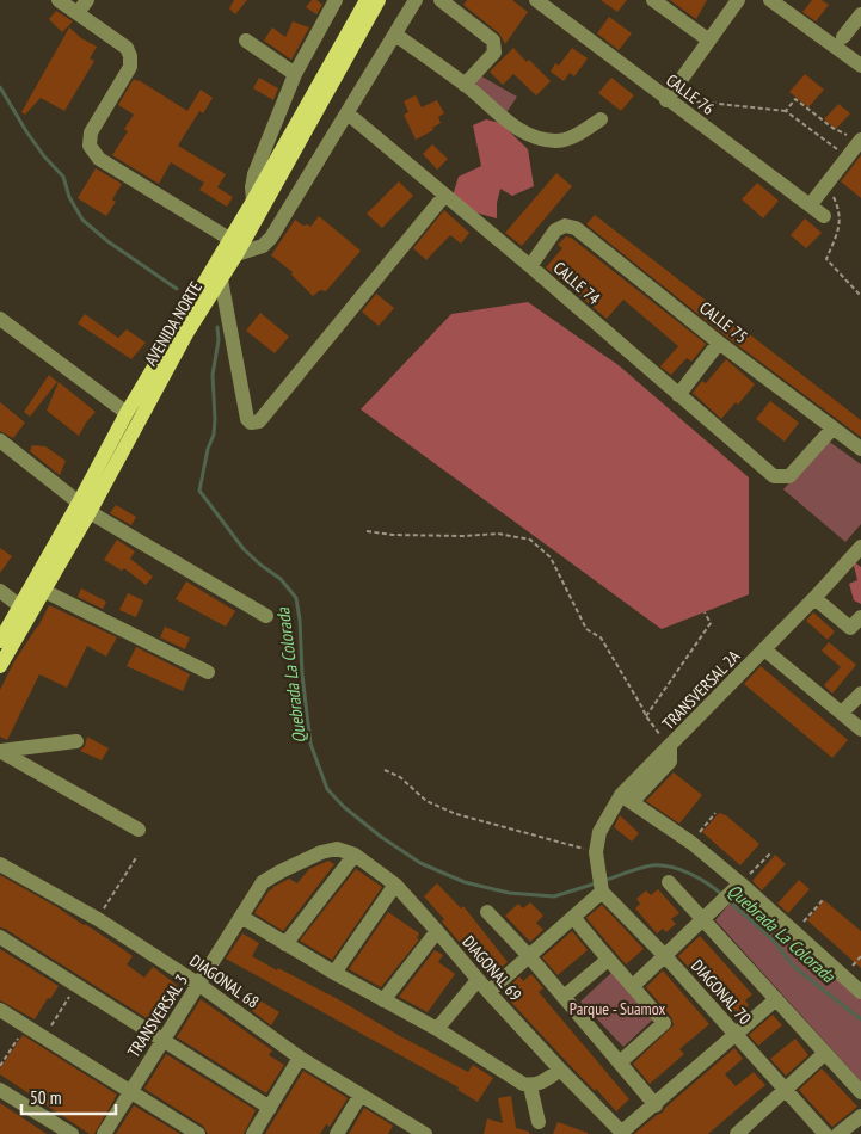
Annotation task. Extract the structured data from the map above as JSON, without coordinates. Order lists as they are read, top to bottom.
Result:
{
  "streets": {
    "main road": ["AVENIDA NORTE"],
    "street": [
      "CALLE 76",
      "CALLE 74",
      "CALLE 75",
      "TRANSVERSAL 2A",
      "DIAGONAL 69",
      "DIAGONAL 68",
      "DIAGONAL 70",
      "TRANSVERSAL 3"
    ]
  },
  "crossings": [
    ["CALLE 74", "CALLE 75"],
    ["TRANSVERSAL 2A", "DIAGONAL 70"],
    ["DIAGONAL 69", "TRANSVERSAL 3"],
    ["DIAGONAL 68", "TRANSVERSAL 3"]
  ],
  "water": ["Quebrada La Colorada"],
  "parks": ["Parque - Suamox"],
  "scale_bar": "50 m"
}
